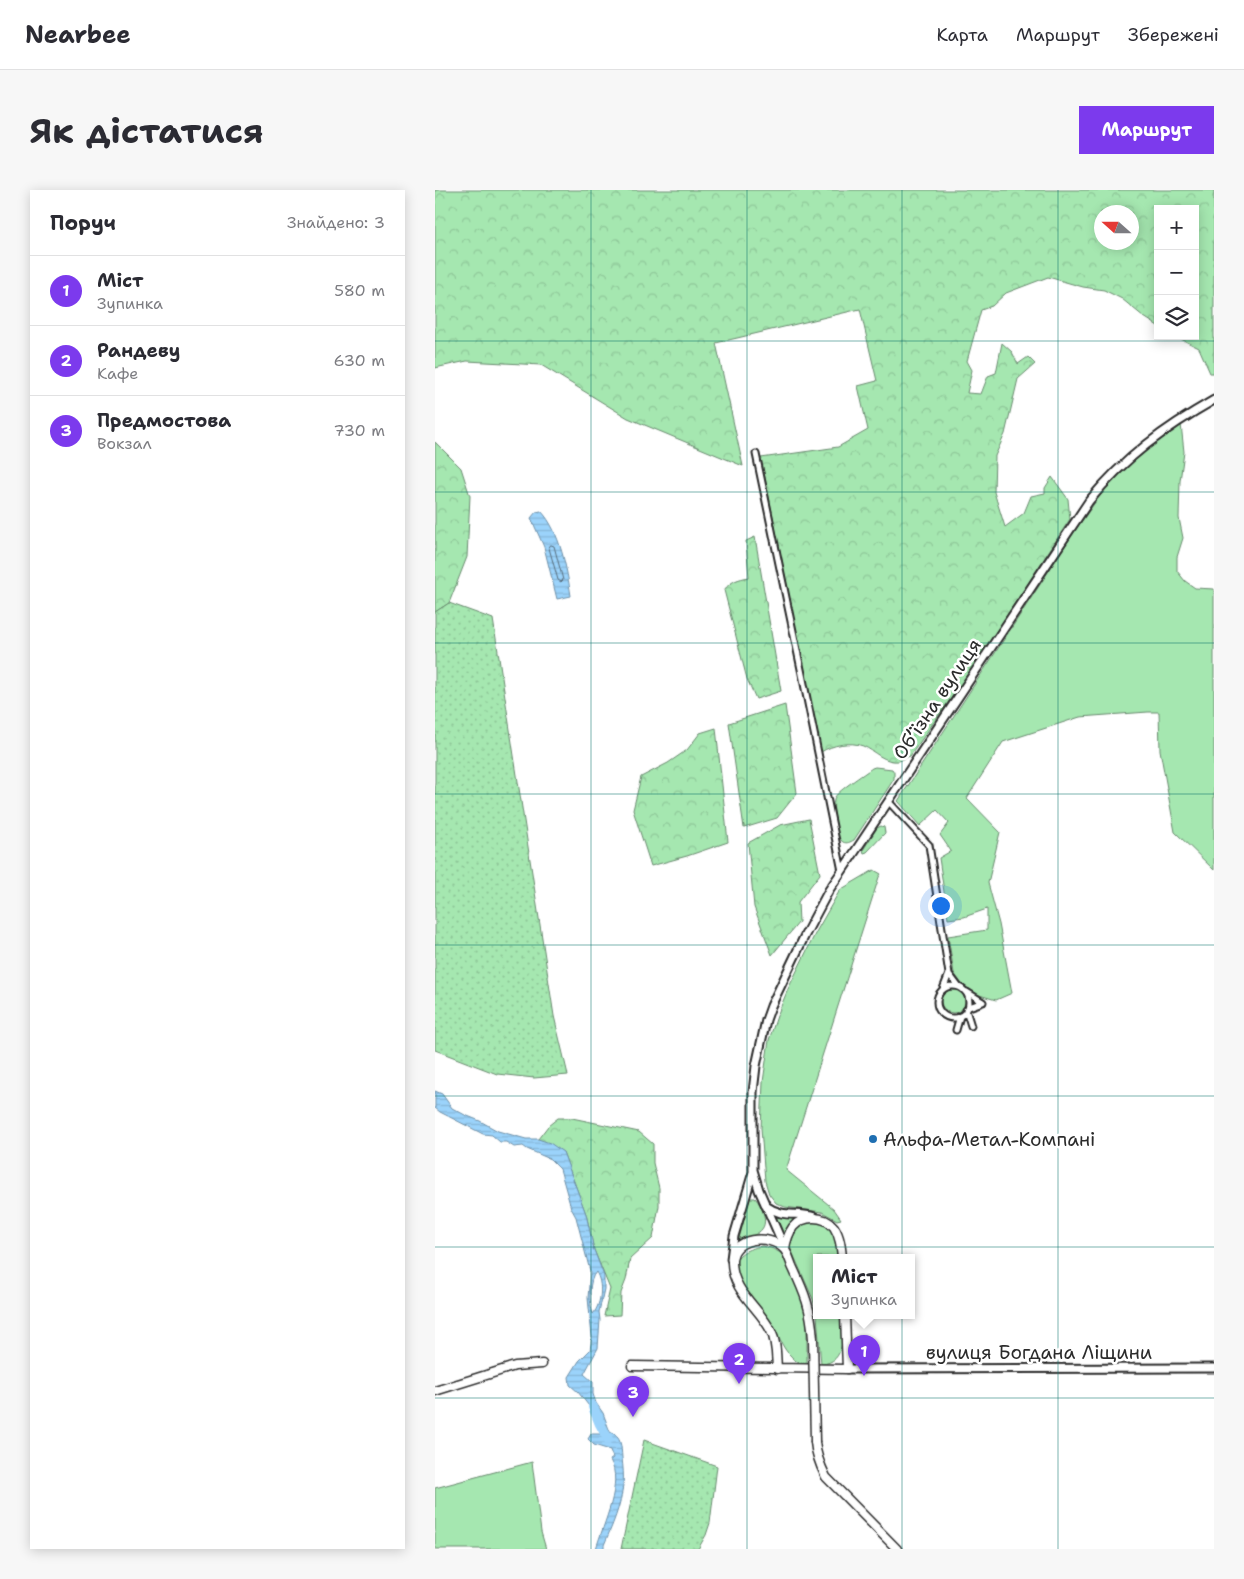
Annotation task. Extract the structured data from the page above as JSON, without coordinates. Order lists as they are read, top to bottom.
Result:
{
  "streets": {
    "main road": ["Об’їзна вулиця", "вулиця Богдана Ліщини"]
  },
  "places": ["Альфа-Метал-Компані"],
  "north": "left",
  "page": {
    "header": "Nearbee",
    "nav": ["Карта", "Маршрут", "Збережені"],
    "buttons": "Маршрут",
    "title": "Як дістатися",
    "heading": ["Поруч", "Знайдено: 3"],
    "map_buttons": ["+", "−"],
    "list": [
      {
        "mark": "1",
        "name": "Міст",
        "note": "Зупинка",
        "value": "580 m"
      },
      {
        "mark": "2",
        "name": "Рандеву",
        "note": "Кафе",
        "value": "630 m"
      },
      {
        "mark": "3",
        "name": "Предмостова",
        "note": "Вокзал",
        "value": "730 m"
      }
    ],
    "popup": ["Міст", "Зупинка"],
    "pins": ["1", "2", "3"]
  }
}
